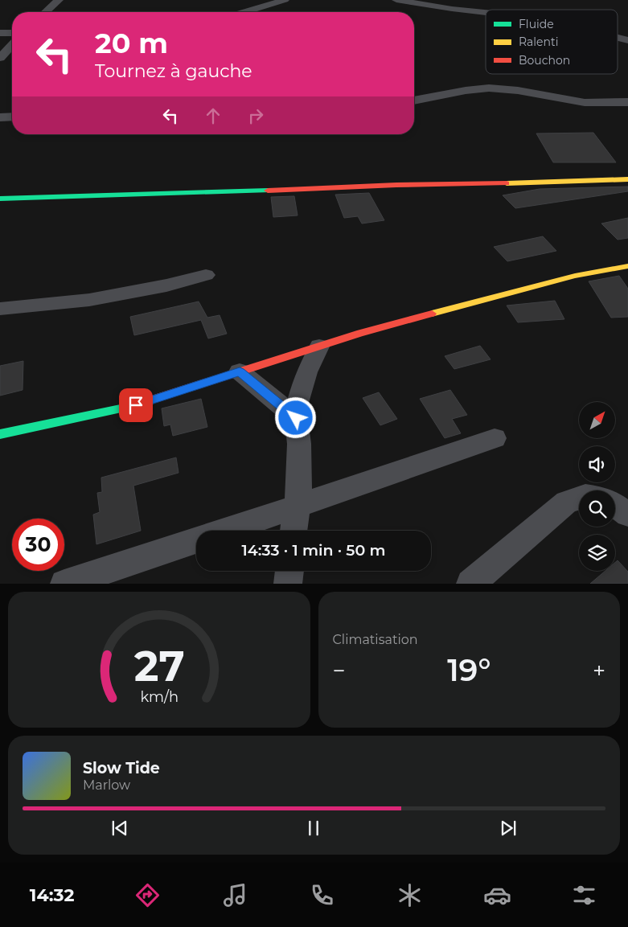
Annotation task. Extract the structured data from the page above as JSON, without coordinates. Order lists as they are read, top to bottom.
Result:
{
  "legend": ["Fluide", "Ralenti", "Bouchon"],
  "north": "top right",
  "page": {
    "turn": ["20 m", "Tournez à gauche"],
    "limit": "30",
    "trip": "14:33 · 1 min · 50 m",
    "tile": "Climatisation",
    "heat": ["−", "19°", "+"],
    "song": ["Slow Tide", "Marlow"],
    "tabs": "14:32",
    "gauge": ["27", "km/h"]
  }
}
